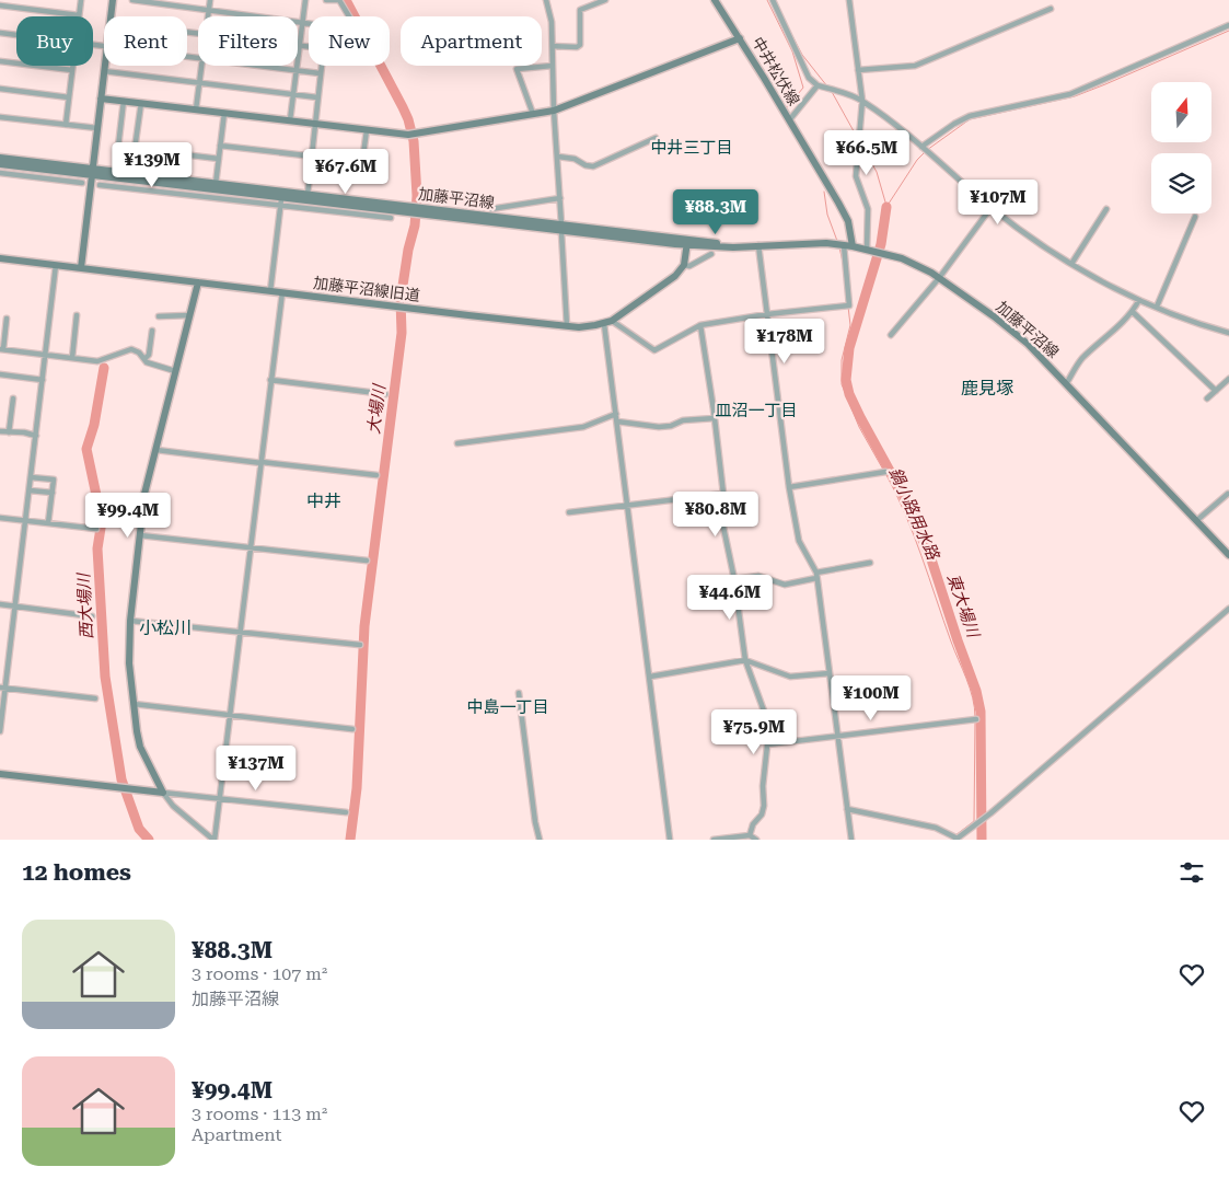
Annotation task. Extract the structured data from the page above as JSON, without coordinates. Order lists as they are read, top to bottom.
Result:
{
  "streets": {
    "street": ["中井松伏線", "加藤平沼線", "加藤平沼線旧道"]
  },
  "crossings": [
    ["中井松伏線", "加藤平沼線"]
  ],
  "districts": [
    "中井三丁目",
    "鹿見塚",
    "皿沼一丁目",
    "中井",
    "小松川",
    "中島一丁目"
  ],
  "water": [
    "大場川",
    "鍋小路用水路",
    "東大場川",
    "西大場川"
  ],
  "north": "top",
  "page": {
    "chip": [
      "Buy",
      "Rent",
      "Filters",
      "New",
      "Apartment"
    ],
    "price": [
      "¥66.5M",
      "¥139M",
      "¥67.6M",
      "¥107M",
      "¥88.3M",
      "¥178M",
      "¥80.8M",
      "¥99.4M",
      "¥44.6M",
      "¥100M",
      "¥75.9M",
      "¥137M"
    ],
    "heading": "12 homes",
    "list": [
      {
        "name": "¥88.3M",
        "note": "3 rooms · 107 m² · 加藤平沼線"
      },
      {
        "name": "¥99.4M",
        "note": "3 rooms · 113 m² · Apartment"
      }
    ]
  }
}
